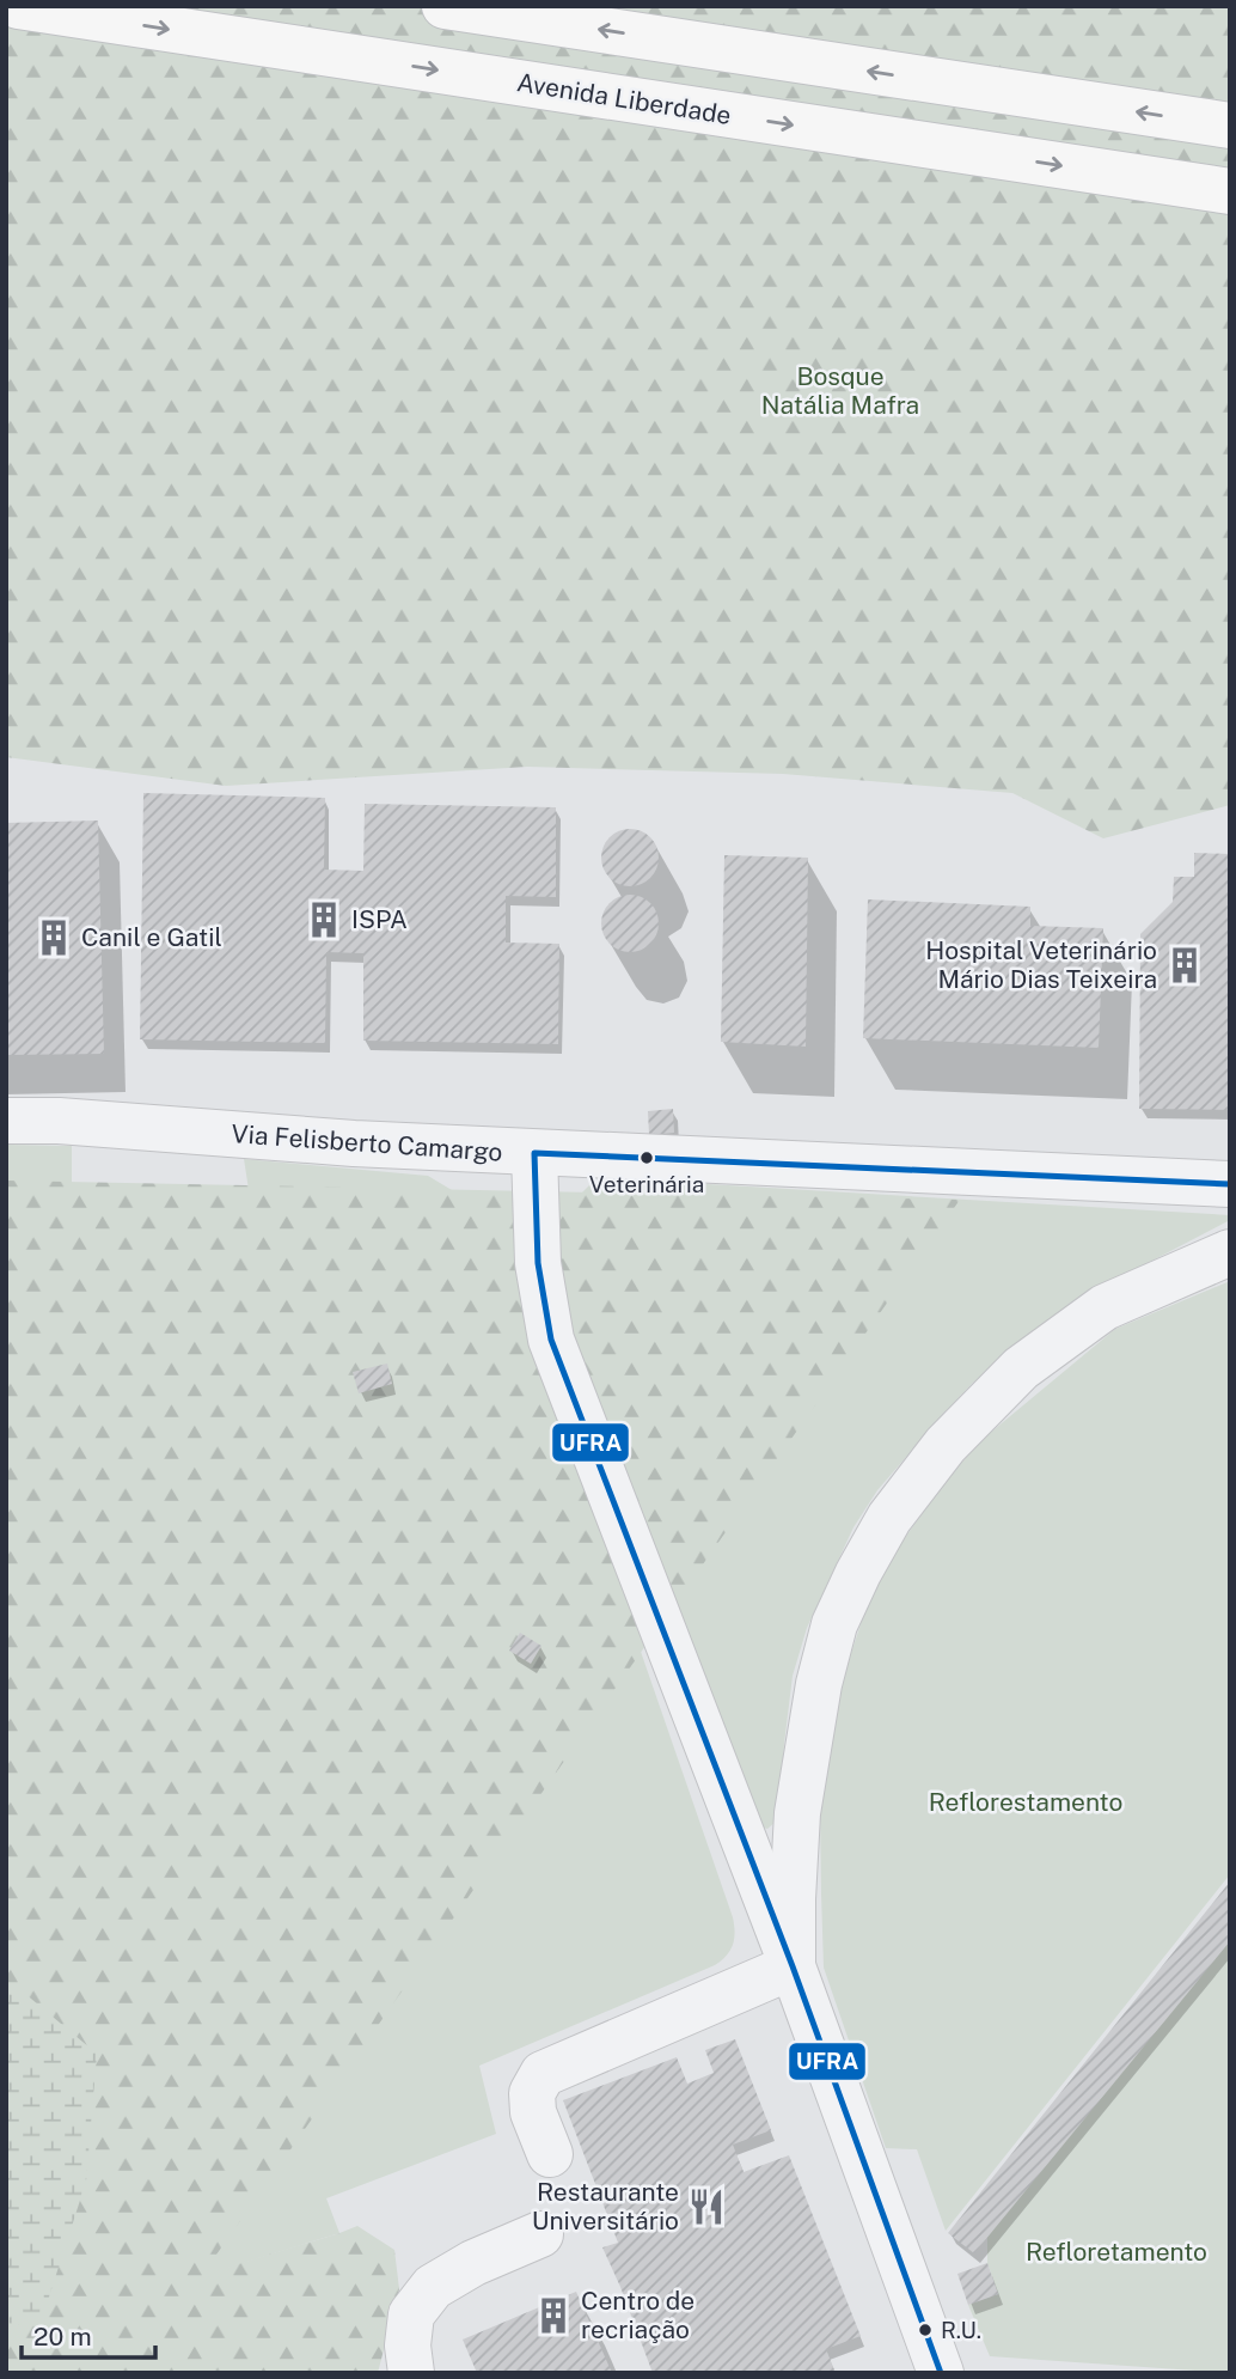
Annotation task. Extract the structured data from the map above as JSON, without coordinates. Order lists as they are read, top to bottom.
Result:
{
  "streets": {
    "main road": ["Avenida Liberdade"],
    "lane": ["Via Felisberto Camargo"]
  },
  "parks": ["Bosque Natália Mafra", "Reflorestamento", "Refloretamento"],
  "places": {
    "building": [
      "ISPA",
      "Canil e Gatil",
      "Hospital Veterinário Mário Dias Teixeira",
      "Centro de recriação"
    ],
    "other": ["Veterinária", "R.U."],
    "restaurant": ["Restaurante Universitário"]
  },
  "lines": ["transit line UFRA"],
  "scale_bar": "20 m"
}
